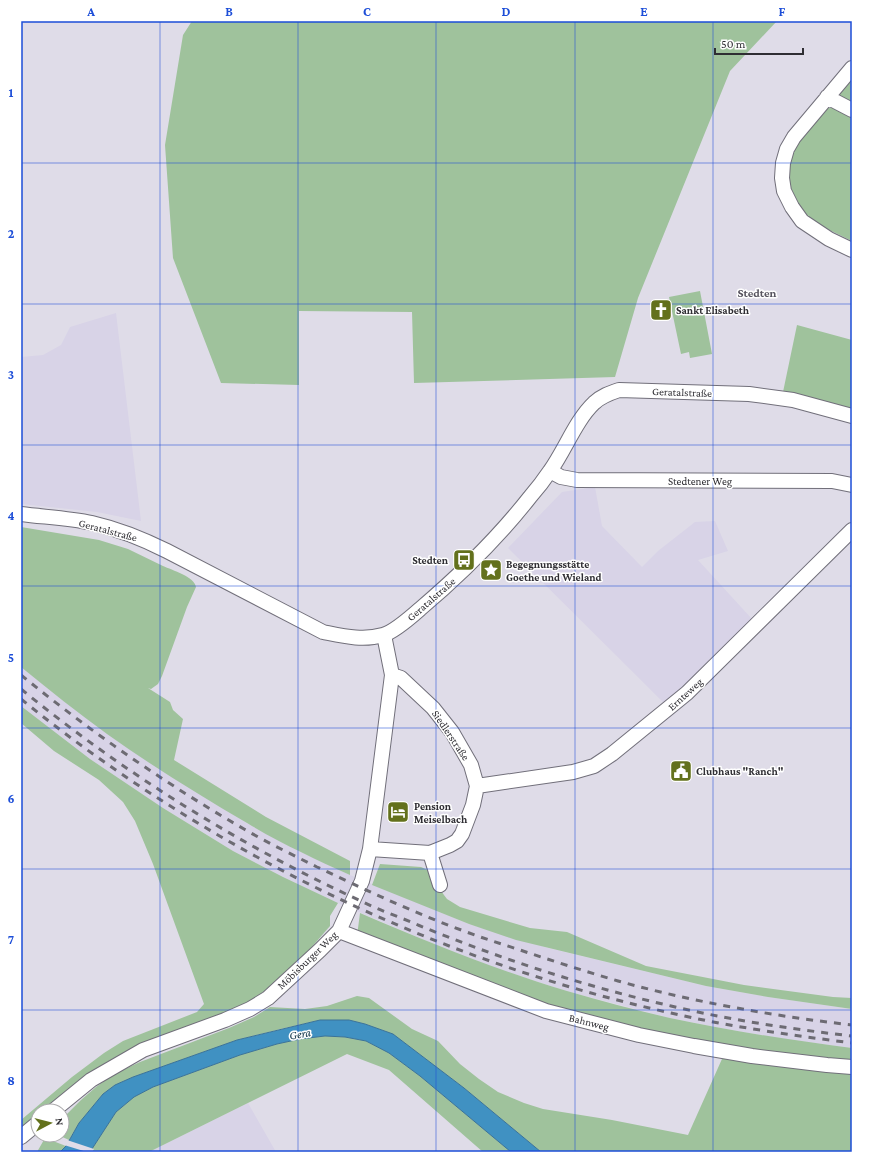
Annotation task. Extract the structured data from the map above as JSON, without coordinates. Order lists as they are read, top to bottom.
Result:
{
  "streets": {
    "street": [
      "Geratalstraße",
      "Stedtener Weg",
      "Ernteweg",
      "Siedlerstraße",
      "Möbisburger Weg",
      "Bahnweg"
    ]
  },
  "crossings": [
    ["Geratalstraße", "Stedtener Weg"],
    ["Geratalstraße", "Möbisburger Weg"],
    ["Ernteweg", "Siedlerstraße"],
    ["Siedlerstraße", "Möbisburger Weg"],
    ["Möbisburger Weg", "Bahnweg"]
  ],
  "districts": ["Stedten"],
  "water": ["Gera"],
  "places": {
    "church": ["Sankt Elisabeth"],
    "bus stop": ["Stedten"],
    "place": ["Begegnungsstätte Goethe und Wieland"],
    "public building": ["Clubhaus \"Ranch\""],
    "hotel": ["Pension Meiselbach"]
  },
  "scale_bar": "50 m",
  "north": "right",
  "grid": {
    "columns": [
      "A",
      "B",
      "C",
      "D",
      "E",
      "F"
    ],
    "rows": [
      "1",
      "2",
      "3",
      "4",
      "5",
      "6",
      "7",
      "8"
    ]
  }
}
